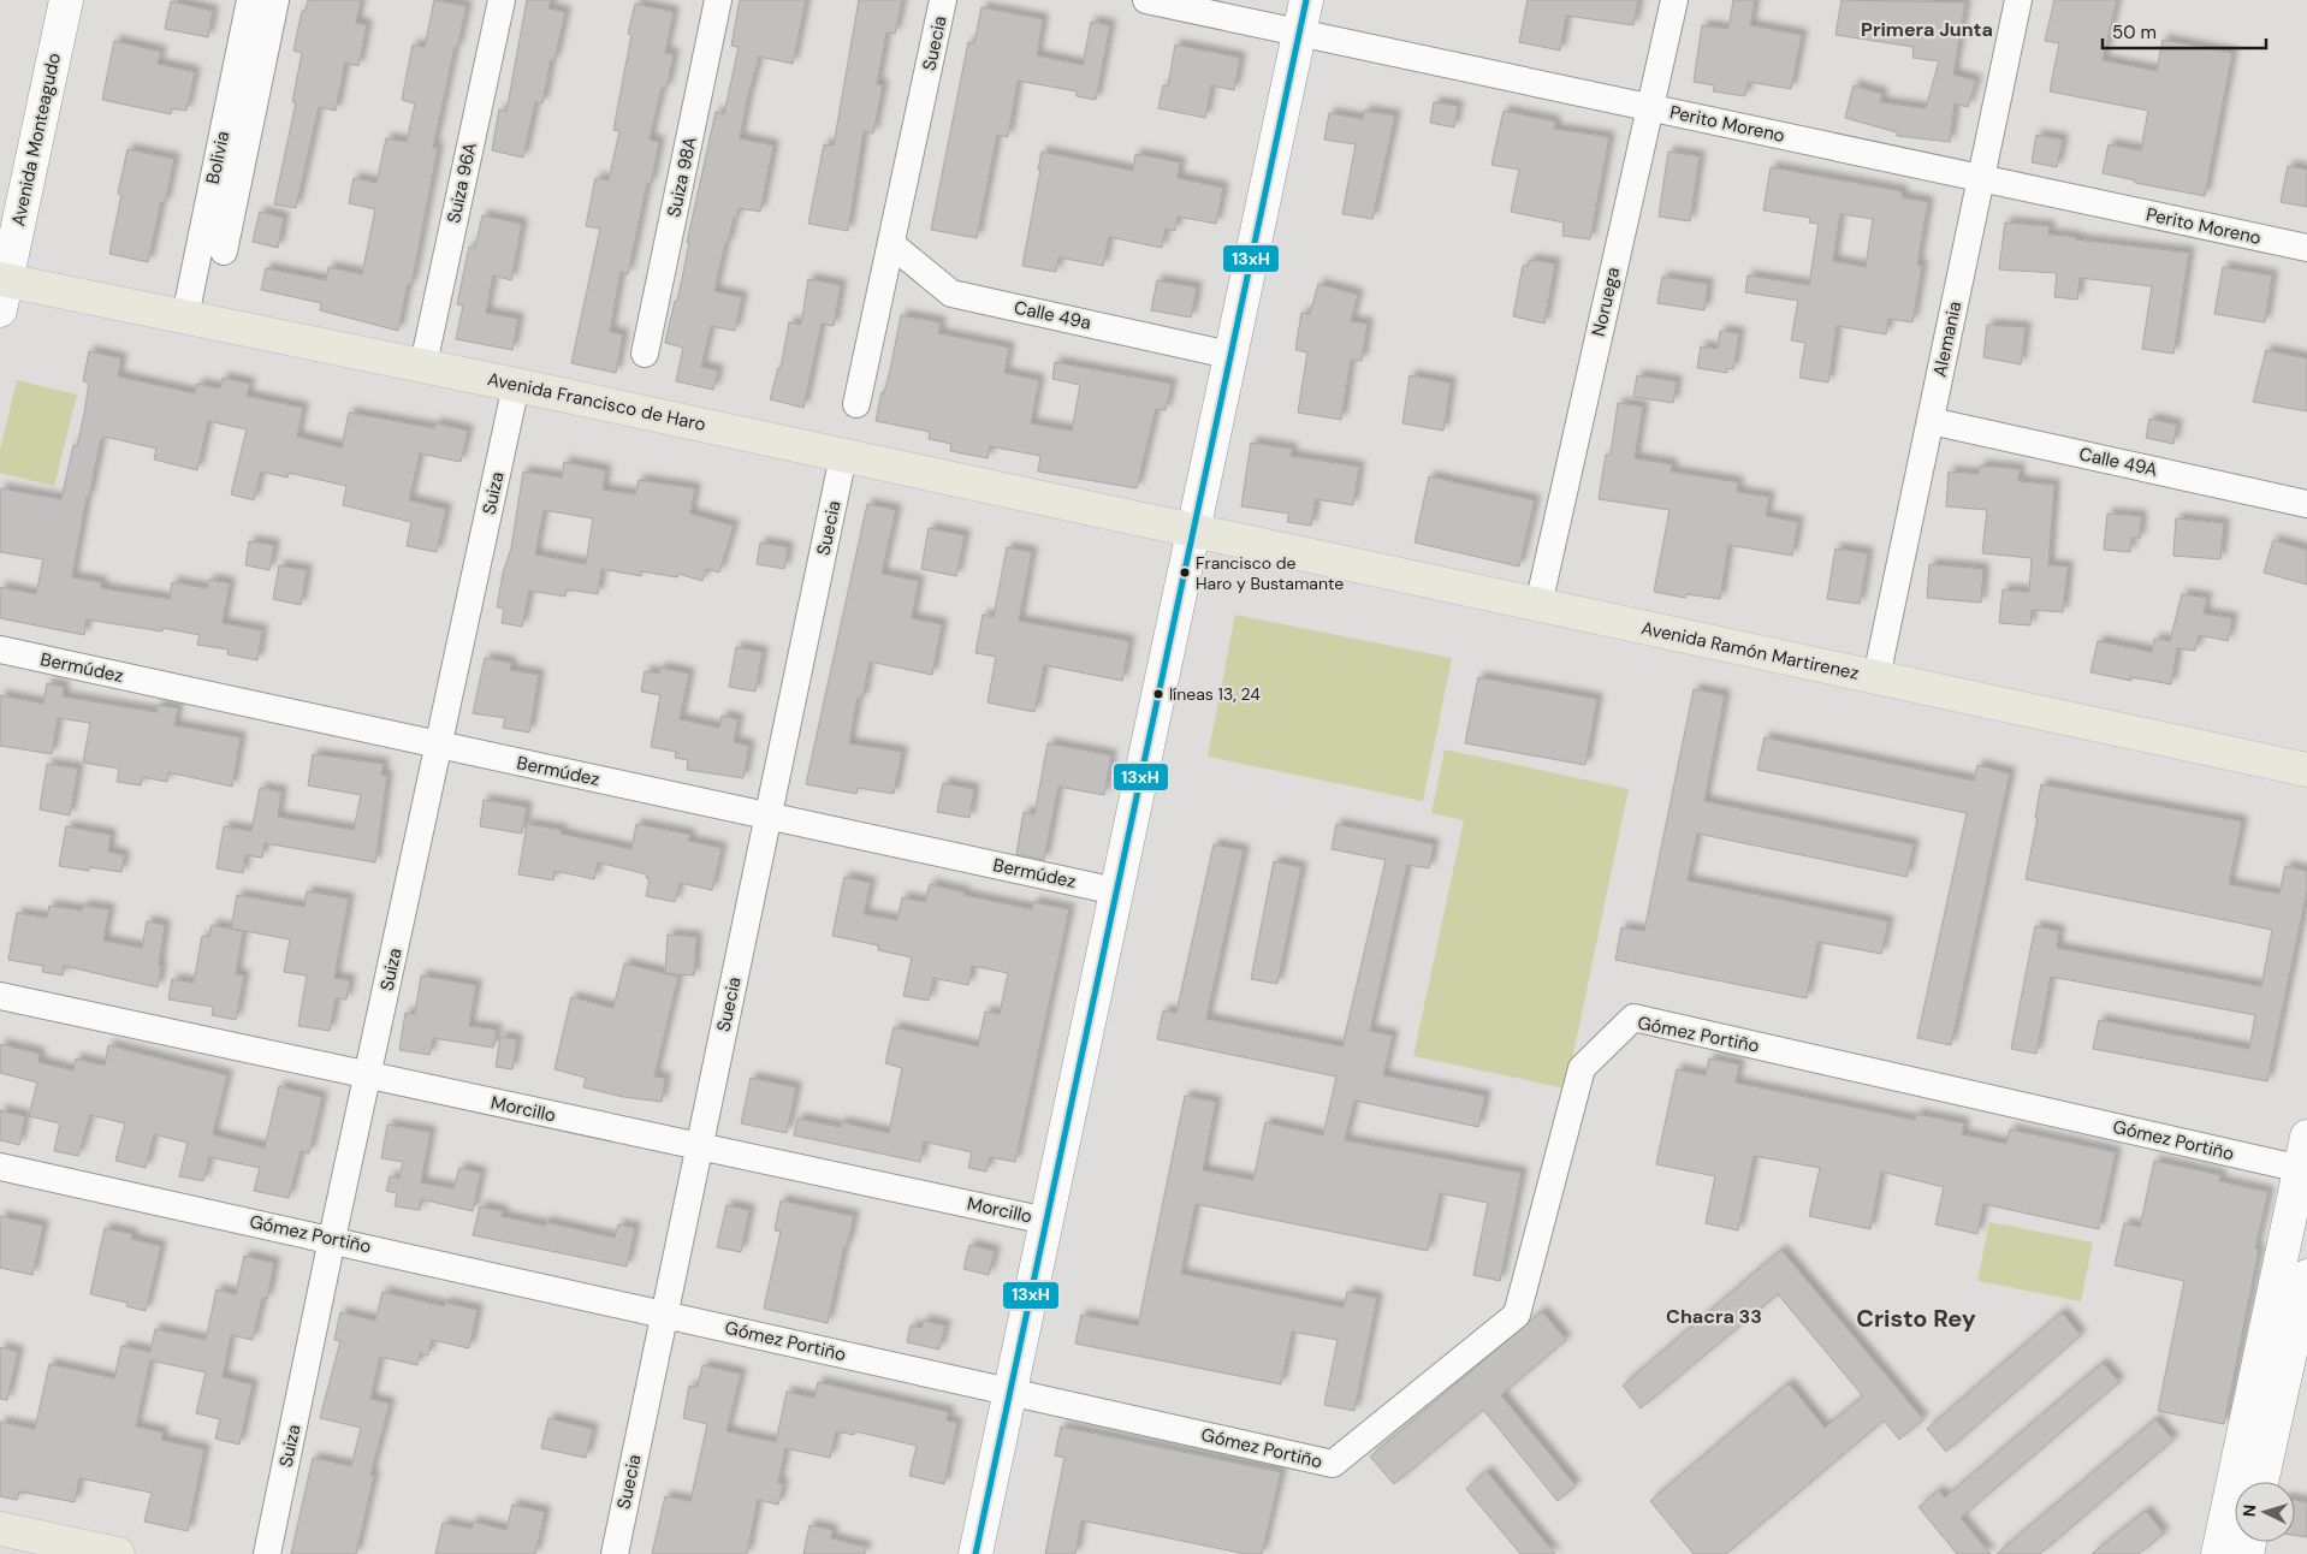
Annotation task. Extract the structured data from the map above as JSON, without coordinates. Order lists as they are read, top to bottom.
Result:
{
  "streets": {
    "main road": ["Avenida Monteagudo", "Avenida Francisco de Haro", "Avenida Ramón Martirenez"],
    "street": [
      "Suecia",
      "Perito Moreno",
      "Bolivia",
      "Suiza 98A",
      "Suiza 96A",
      "Noruega",
      "Calle 49a",
      "Alemania",
      "Calle 49A",
      "Suiza",
      "Bermúdez",
      "Gómez Portiño",
      "Morcillo"
    ]
  },
  "crossings": [
    ["Suecia", "Calle 49a"],
    ["Suecia", "Avenida Francisco de Haro"],
    ["Suecia", "Bermúdez"],
    ["Suecia", "Gómez Portiño"],
    ["Suecia", "Morcillo"],
    ["Perito Moreno", "Noruega"],
    ["Perito Moreno", "Alemania"],
    ["Avenida Monteagudo", "Avenida Francisco de Haro"],
    ["Bolivia", "Avenida Francisco de Haro"],
    ["Suiza 96A", "Avenida Francisco de Haro"],
    ["Noruega", "Avenida Ramón Martirenez"],
    ["Alemania", "Calle 49A"],
    ["Alemania", "Avenida Ramón Martirenez"],
    ["Avenida Francisco de Haro", "Suiza"],
    ["Avenida Francisco de Haro", "Avenida Ramón Martirenez"],
    ["Suiza", "Bermúdez"],
    ["Suiza", "Gómez Portiño"],
    ["Suiza", "Morcillo"]
  ],
  "districts": ["Primera Junta", "Chacra 33", "Cristo Rey"],
  "places": ["Francisco de Haro y Bustamante", "líneas 13, 24"],
  "lines": ["transit line 13xH"],
  "scale_bar": "50 m",
  "north": "left"
}
